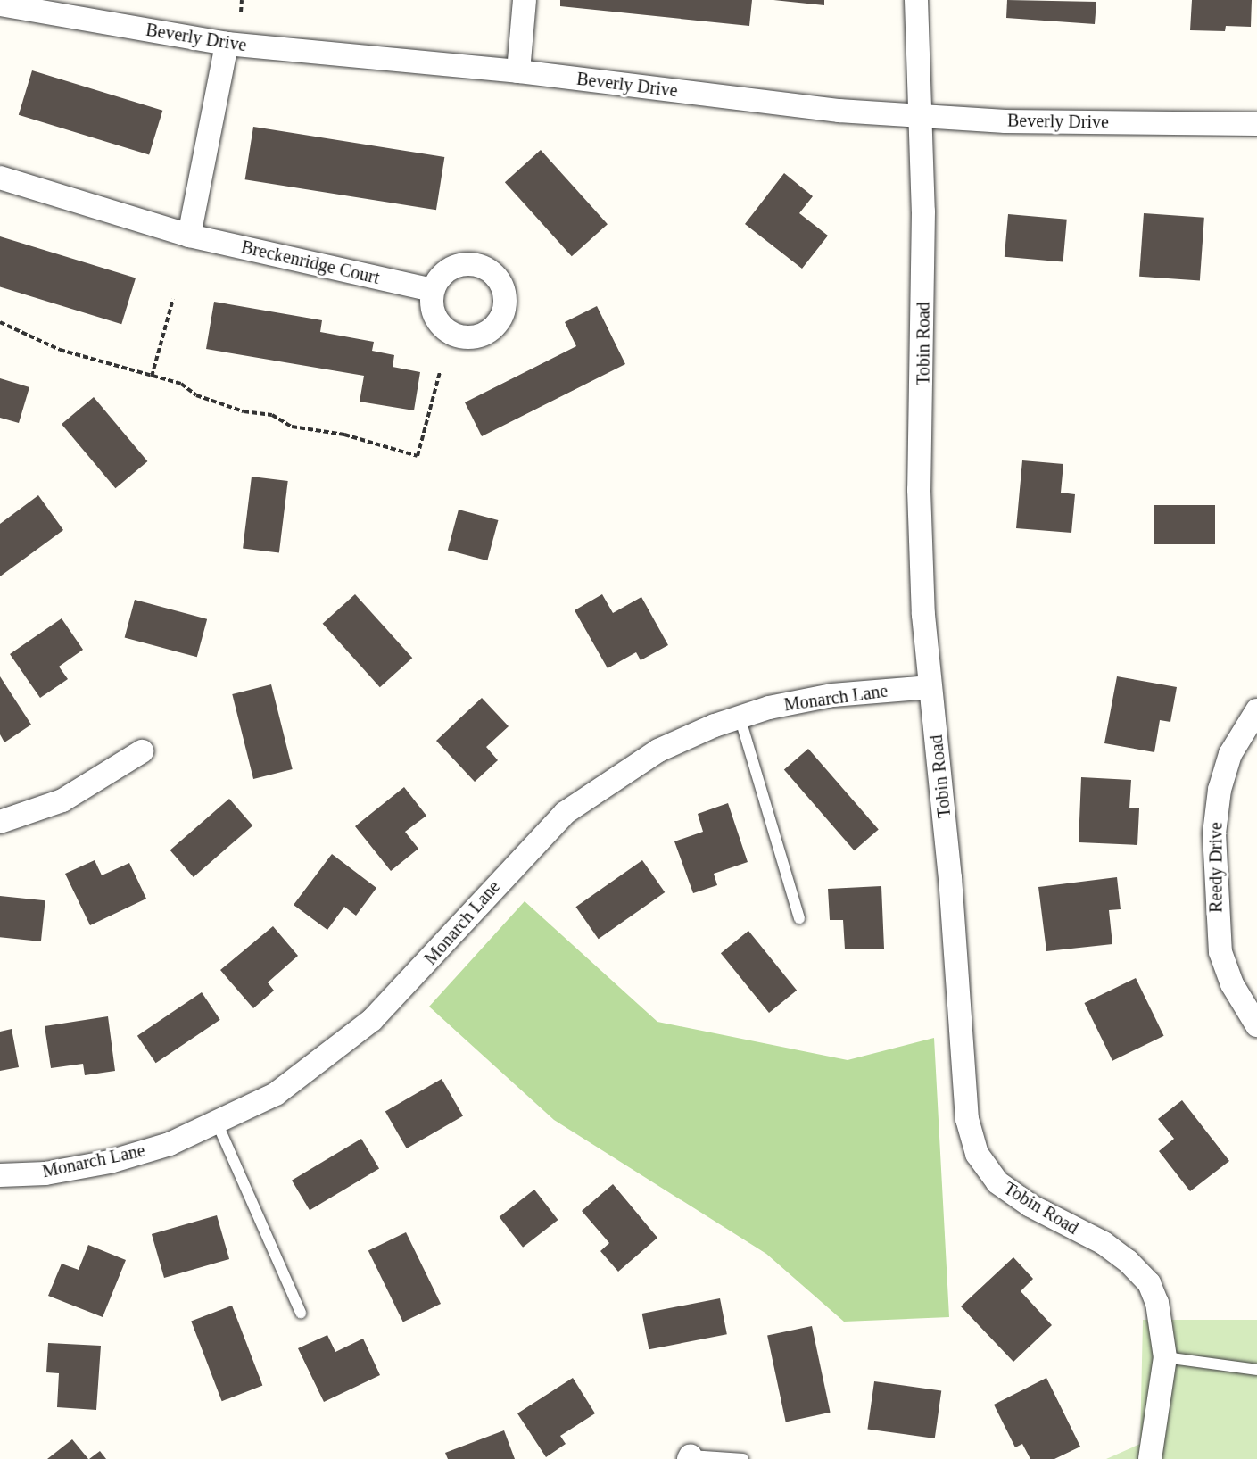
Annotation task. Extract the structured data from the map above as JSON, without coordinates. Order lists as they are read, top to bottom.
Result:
{
  "streets": {
    "street": [
      "Beverly Drive",
      "Breckenridge Court",
      "Tobin Road",
      "Monarch Lane",
      "Reedy Drive"
    ]
  },
  "crossings": [
    ["Beverly Drive", "Tobin Road"],
    ["Tobin Road", "Monarch Lane"]
  ]
}
